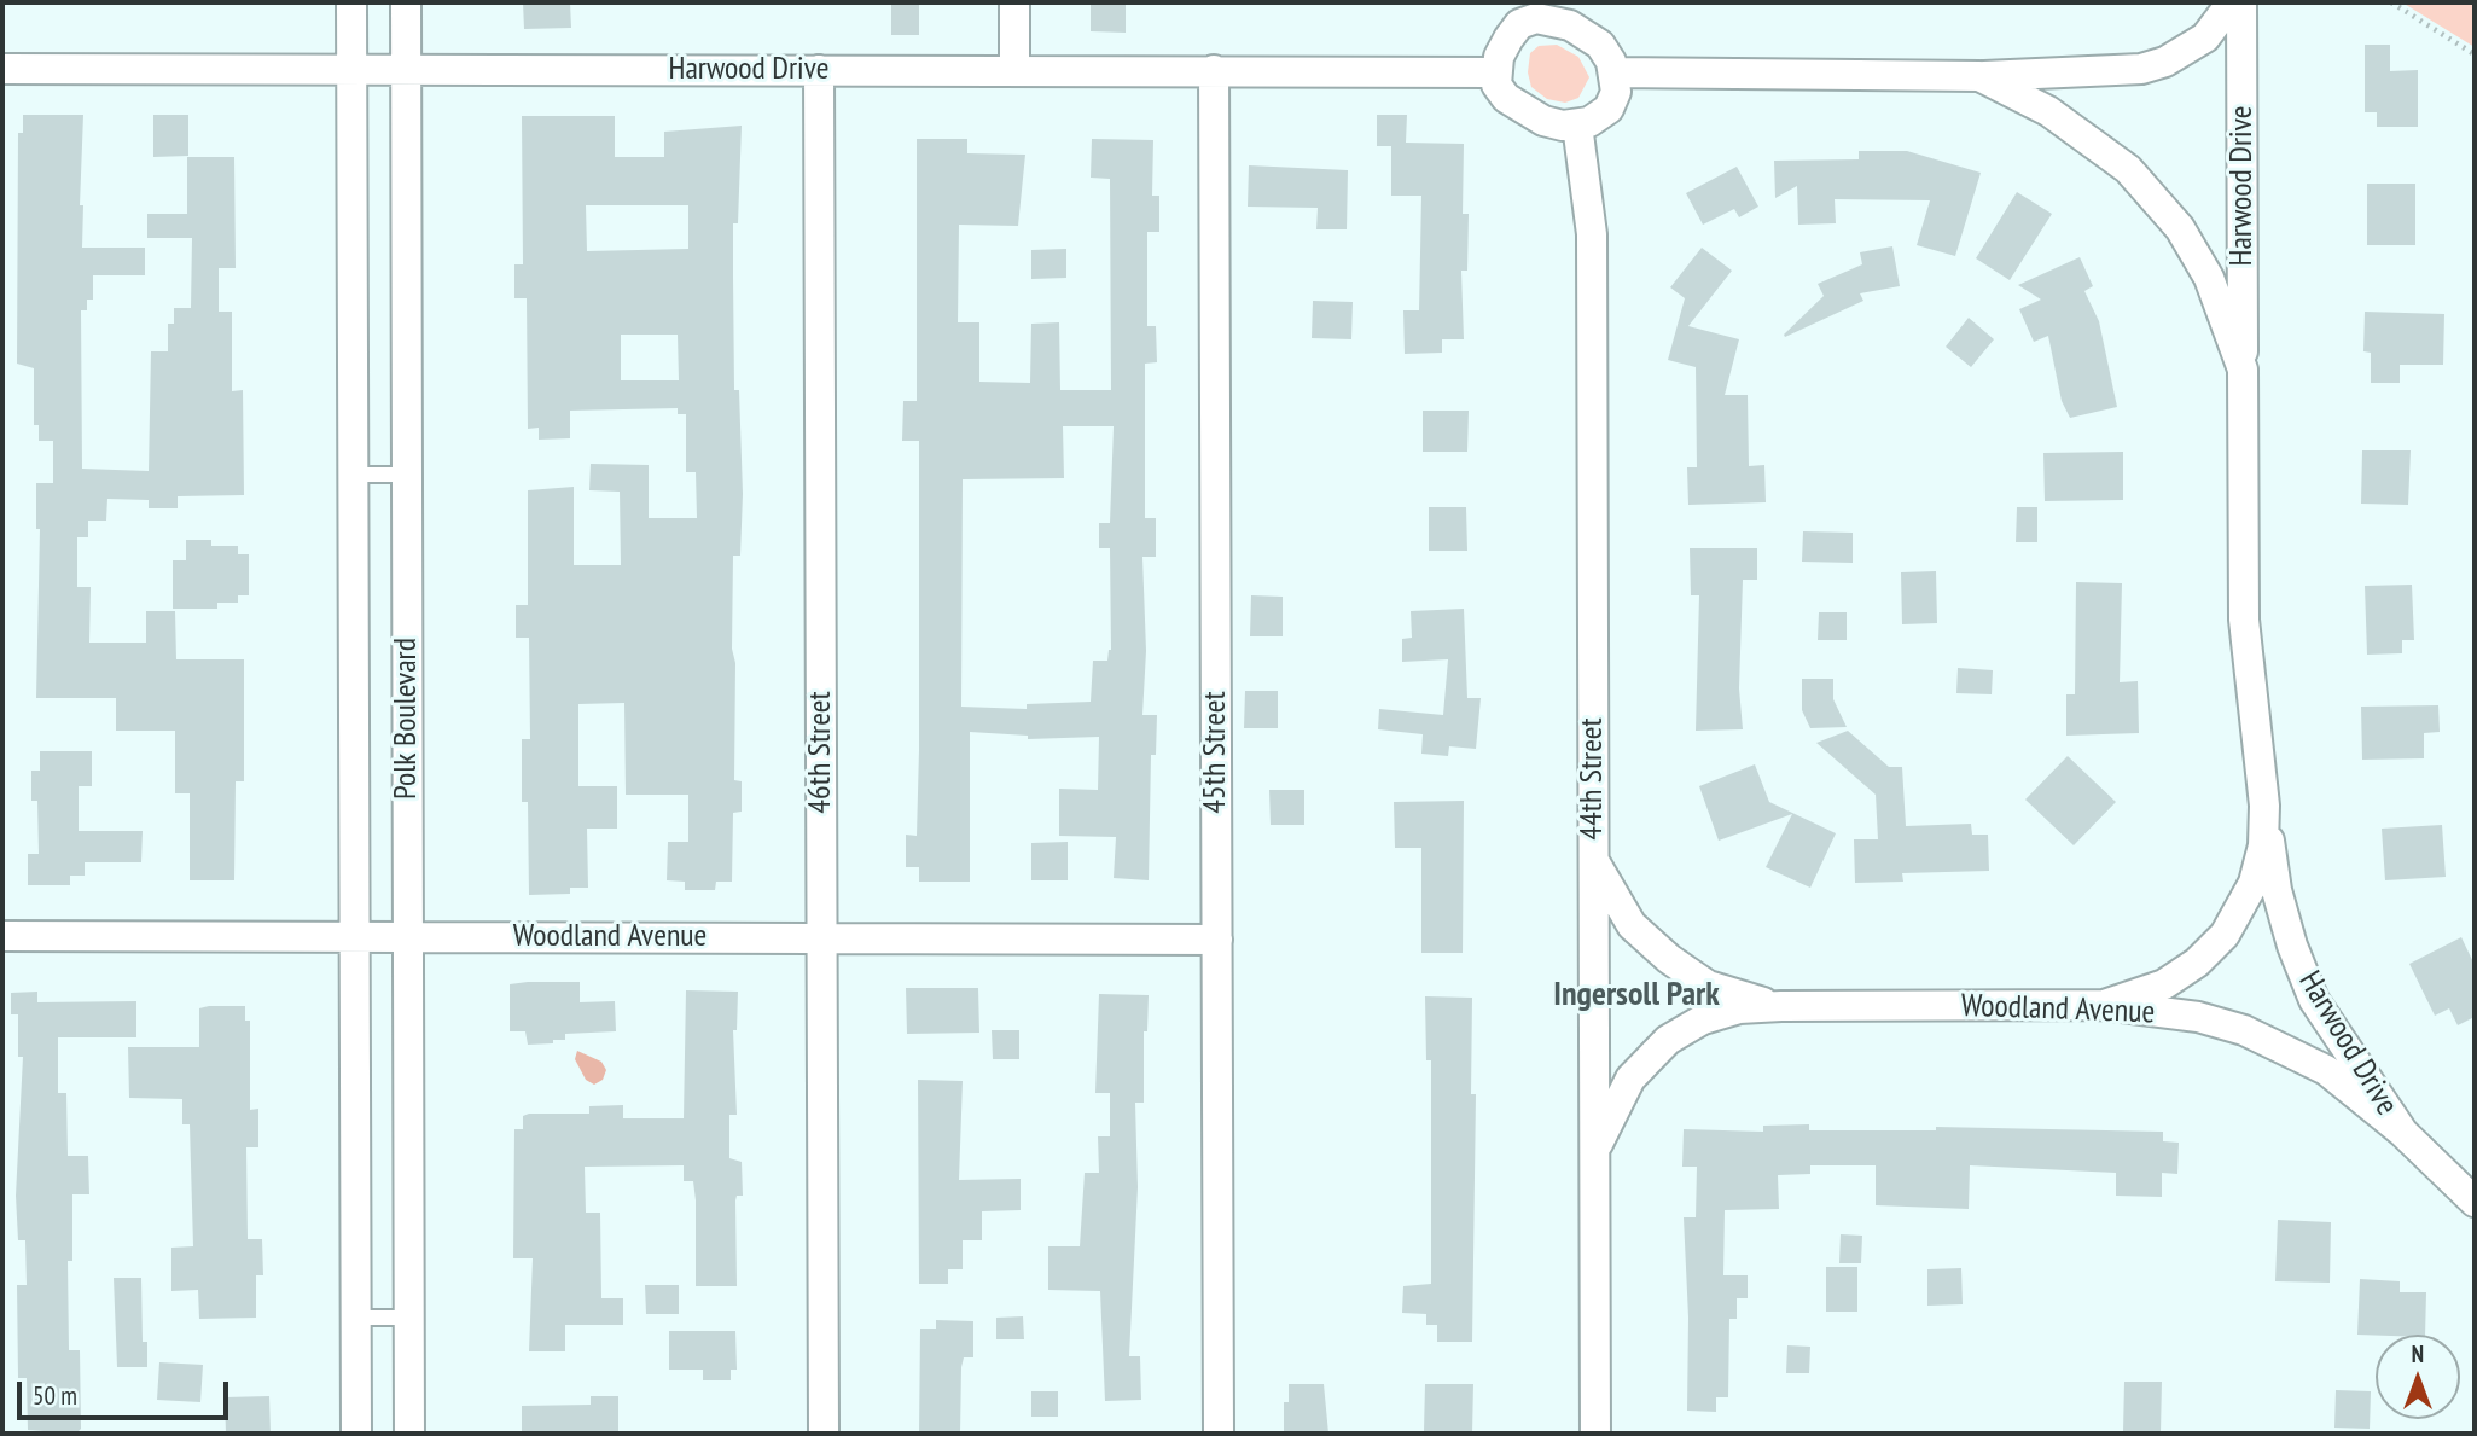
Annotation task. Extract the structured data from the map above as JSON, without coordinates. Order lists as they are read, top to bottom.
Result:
{
  "streets": {
    "street": [
      "Harwood Drive",
      "Polk Boulevard",
      "46th Street",
      "45th Street",
      "44th Street",
      "Woodland Avenue"
    ]
  },
  "crossings": [
    ["Harwood Drive", "Polk Boulevard"],
    ["Harwood Drive", "46th Street"],
    ["Harwood Drive", "45th Street"],
    ["Harwood Drive", "44th Street"],
    ["Harwood Drive", "Woodland Avenue"],
    ["Polk Boulevard", "Woodland Avenue"],
    ["46th Street", "Woodland Avenue"],
    ["45th Street", "Woodland Avenue"],
    ["44th Street", "Woodland Avenue"]
  ],
  "districts": ["Ingersoll Park"],
  "scale_bar": "50 m",
  "north": "top"
}
